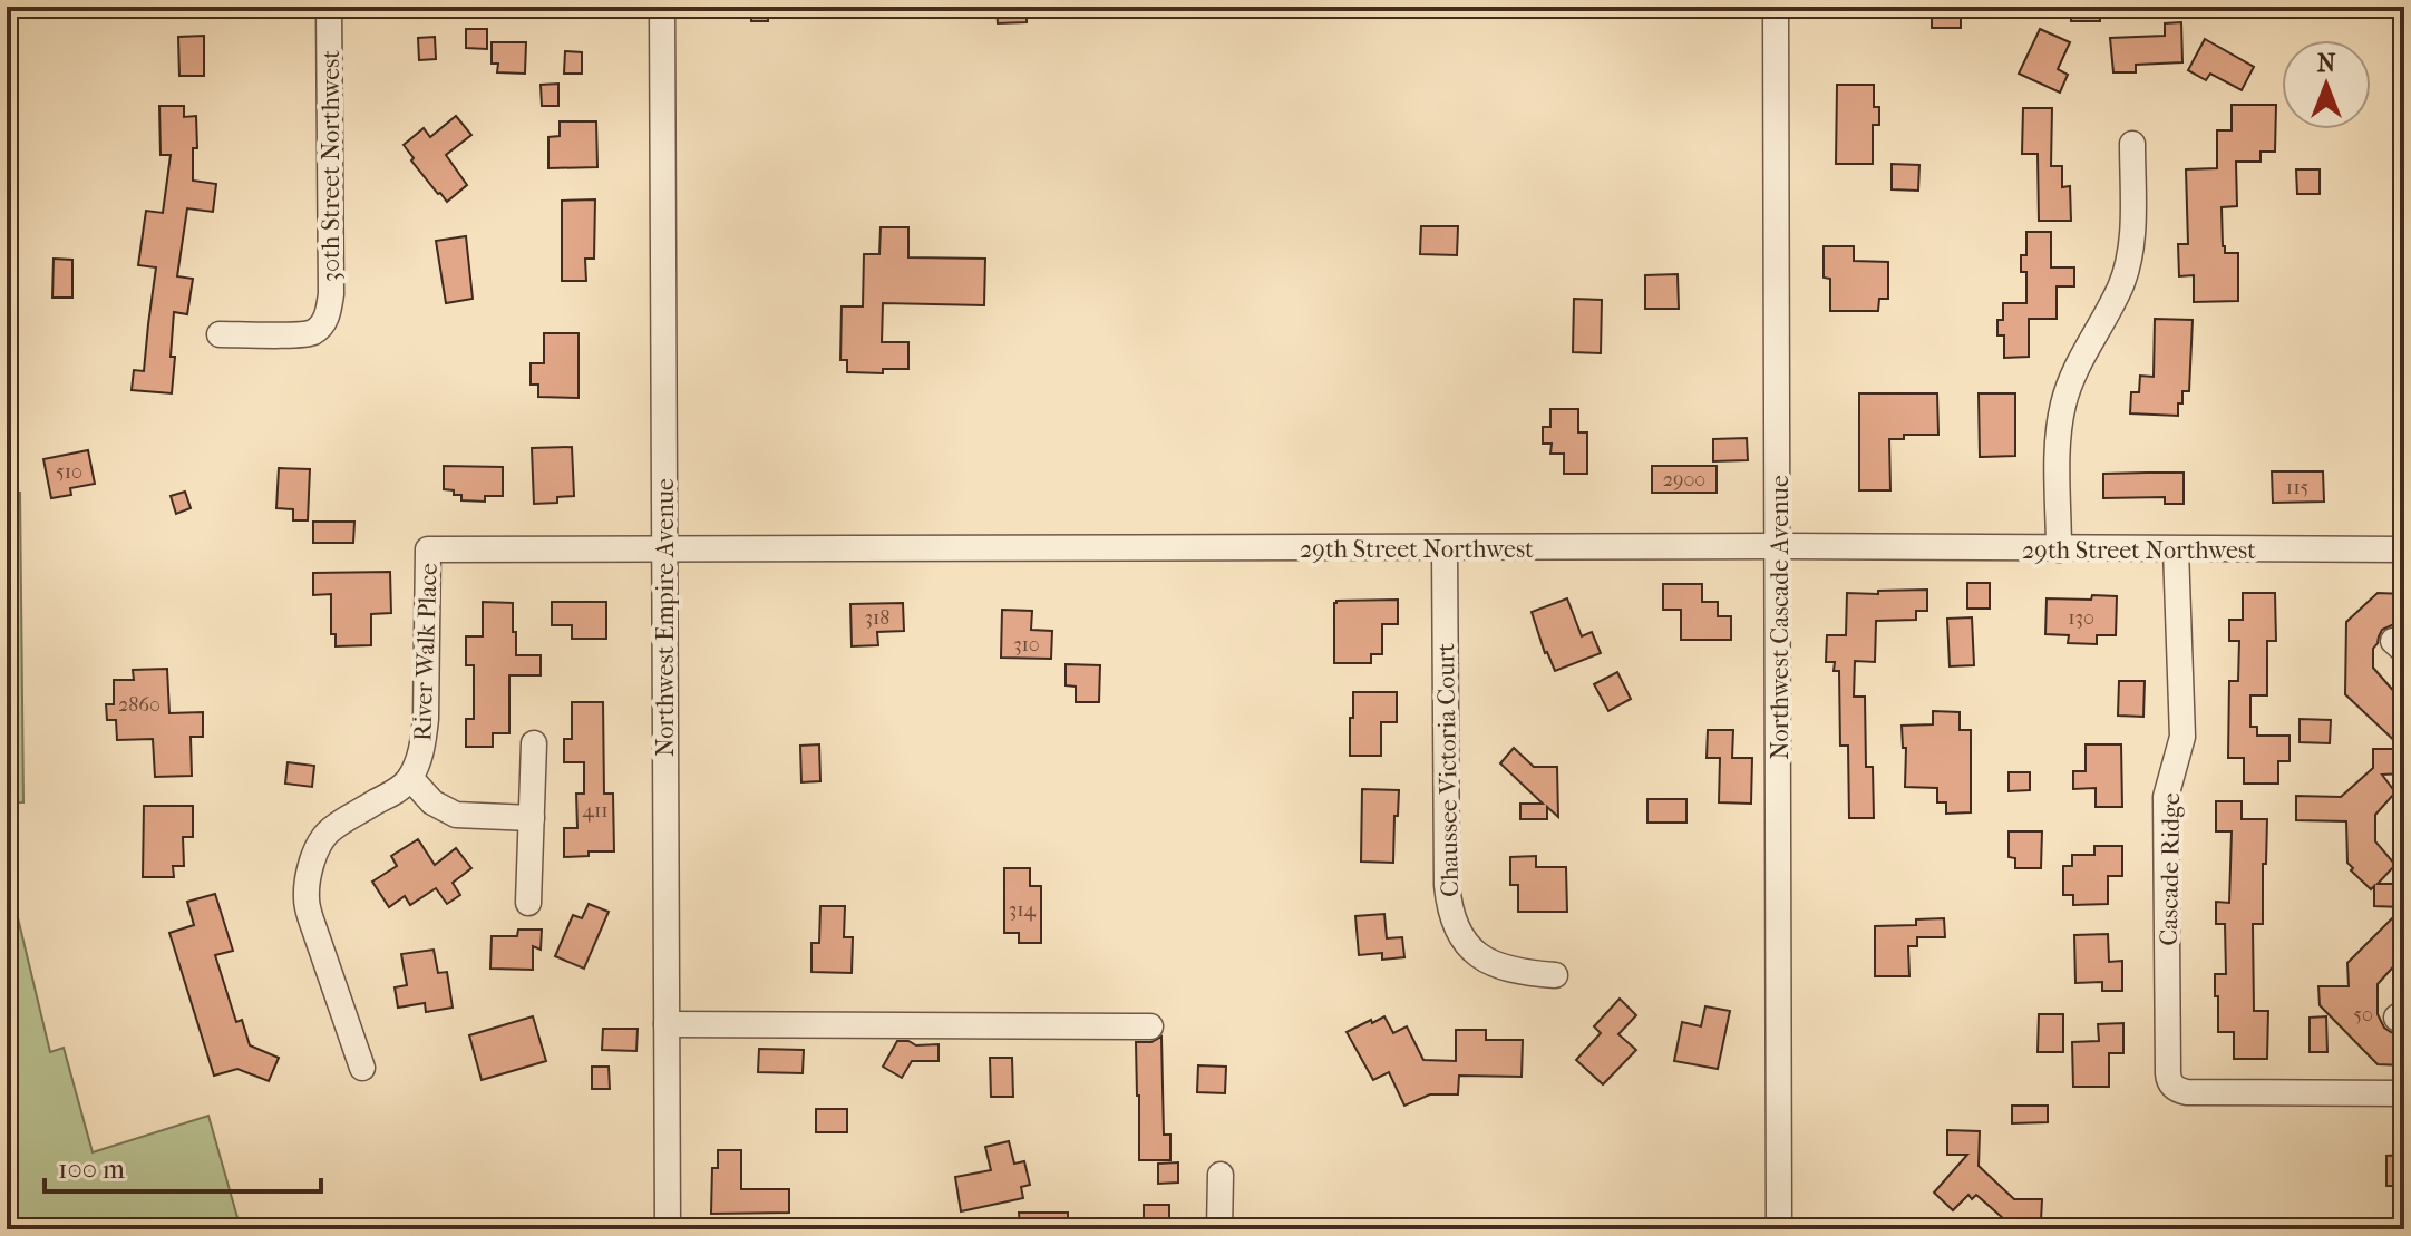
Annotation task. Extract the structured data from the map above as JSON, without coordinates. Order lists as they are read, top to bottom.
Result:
{
  "streets": {
    "street": [
      "30th Street Northwest",
      "29th Street Northwest",
      "Northwest Empire Avenue",
      "Northwest Cascade Avenue",
      "River Walk Place",
      "Chaussee Victoria Court",
      "Cascade Ridge"
    ]
  },
  "crossings": [
    ["29th Street Northwest", "Northwest Empire Avenue"],
    ["29th Street Northwest", "Northwest Cascade Avenue"],
    ["29th Street Northwest", "River Walk Place"],
    ["29th Street Northwest", "Chaussee Victoria Court"],
    ["29th Street Northwest", "Cascade Ridge"]
  ],
  "house_numbers": [
    "510",
    "2900",
    "115",
    "318",
    "130",
    "310",
    "2860",
    "411",
    "314",
    "50"
  ],
  "scale_bar": "100 m",
  "north": "top"
}
